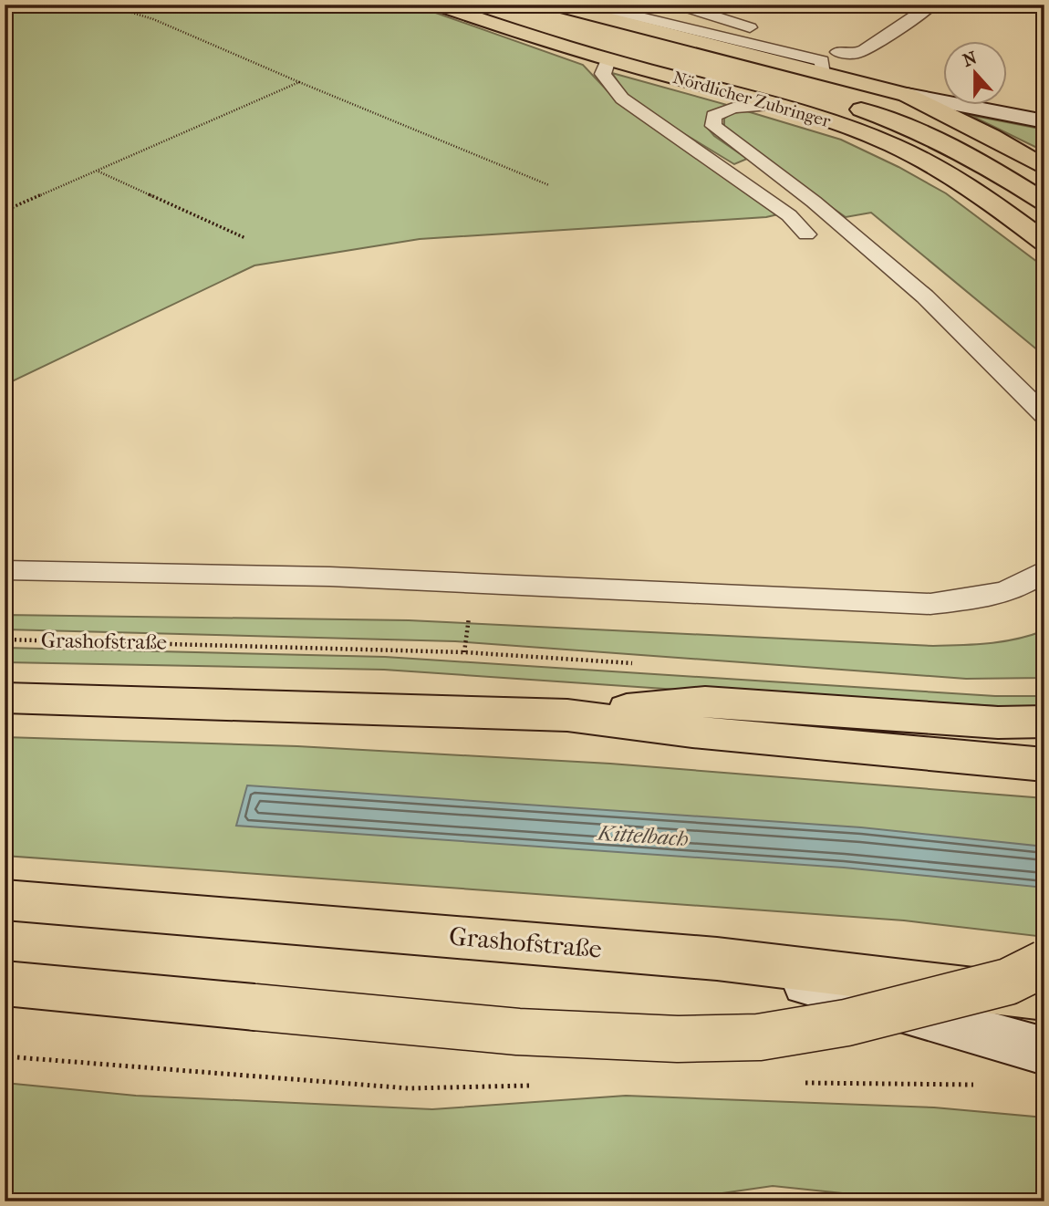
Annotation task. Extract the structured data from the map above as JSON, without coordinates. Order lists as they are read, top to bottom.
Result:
{
  "streets": {
    "main road": ["Nördlicher Zubringer", "Grashofstraße"]
  },
  "water": ["Kittelbach"],
  "north": "top"
}
